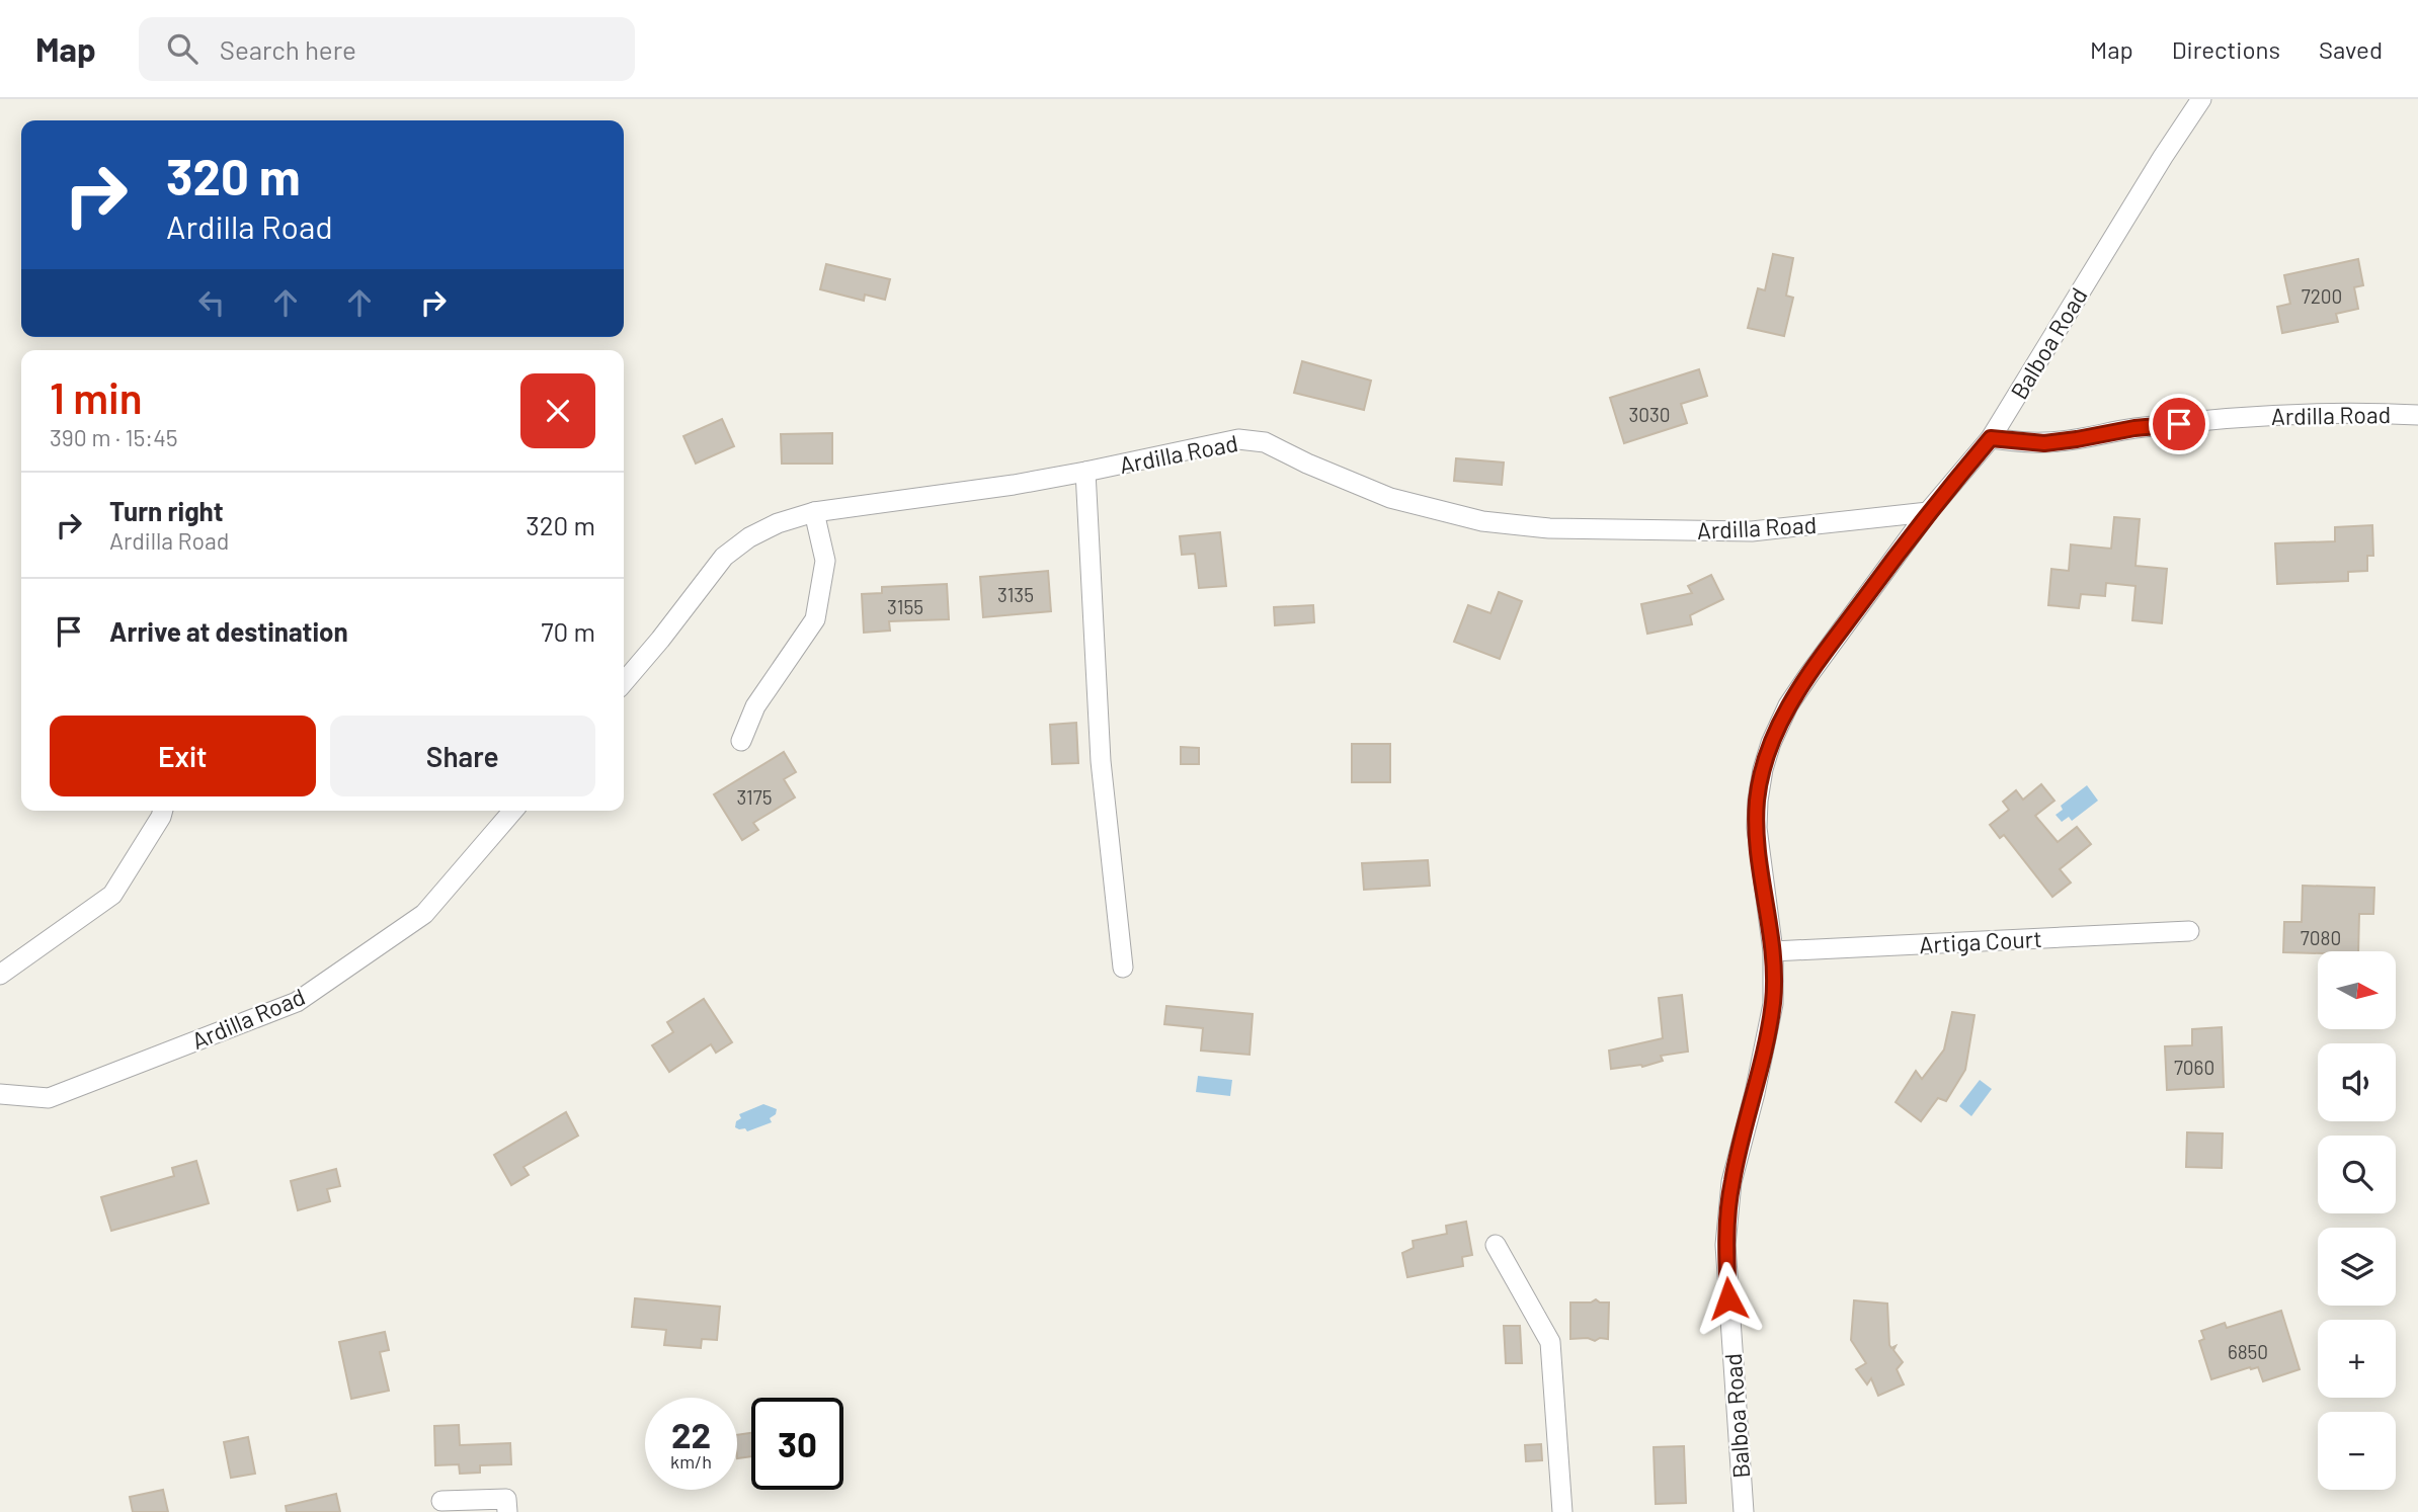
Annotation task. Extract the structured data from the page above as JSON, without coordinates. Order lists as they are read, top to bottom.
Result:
{
  "streets": {
    "street": ["Balboa Road", "Ardilla Road", "Artiga Court"]
  },
  "crossings": [
    ["Balboa Road", "Ardilla Road"],
    ["Balboa Road", "Artiga Court"]
  ],
  "house_numbers": [
    "7200",
    "3030",
    "3135",
    "3155",
    "3175",
    "7080",
    "7060",
    "6850"
  ],
  "north": "right",
  "page": {
    "header": "Map",
    "search": "Search here",
    "nav": ["Map", "Directions", "Saved"],
    "turn": ["320 m", "Ardilla Road"],
    "heading": ["1 min", "390 m · 15:45"],
    "list": [
      {
        "name": "Turn right",
        "note": "Ardilla Road",
        "value": "320 m"
      },
      {
        "name": "Arrive at destination",
        "value": "70 m"
      }
    ],
    "buttons": ["Exit", "Share"],
    "map_buttons": ["+", "−"],
    "speed": "22 km/h",
    "limit": "30"
  }
}
